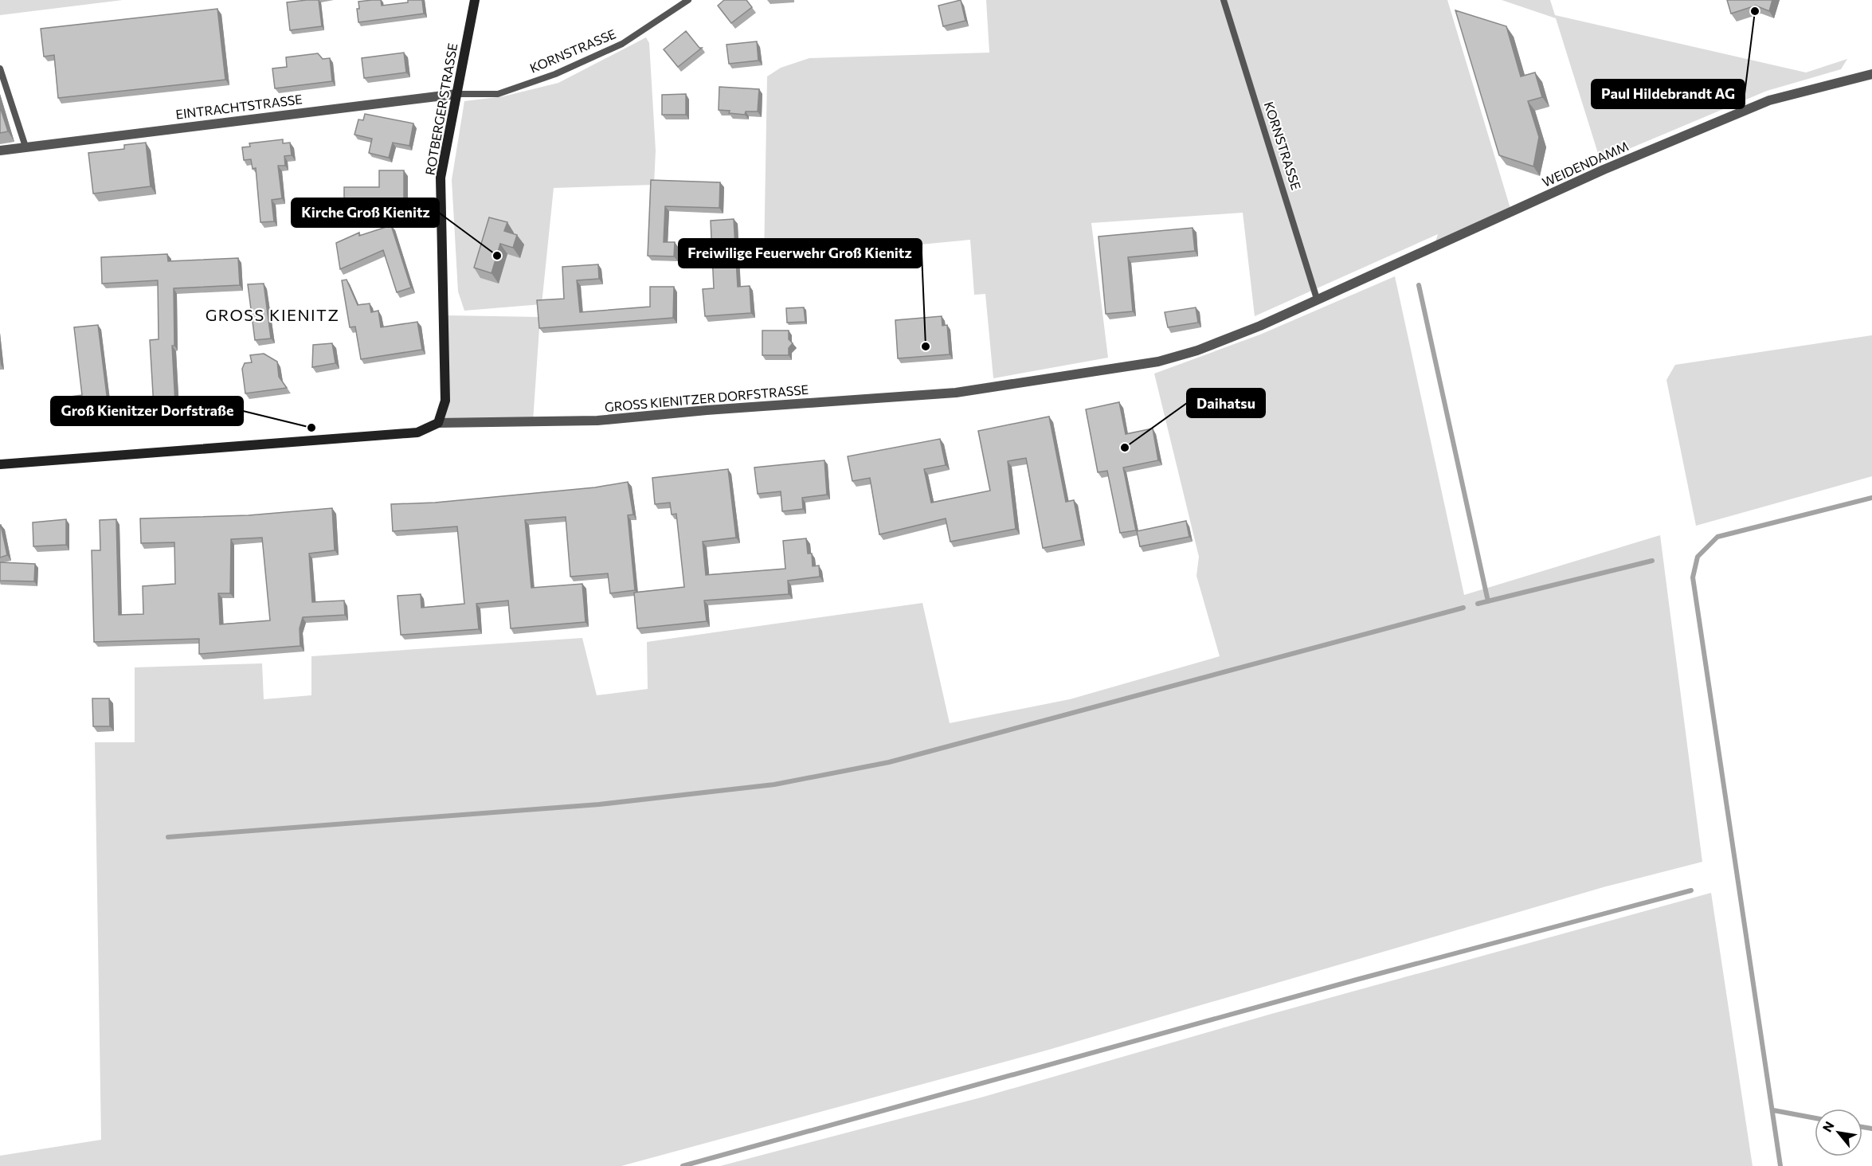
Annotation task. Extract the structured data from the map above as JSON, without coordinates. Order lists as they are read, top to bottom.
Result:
{
  "streets": {
    "main road": ["ROTBERGER STRASSE", "GROSS KIENITZER DORFSTRASSE"],
    "street": ["EINTRACHTSTRASSE", "WEIDENDAMM"],
    "lane": ["KORNSTRASSE"]
  },
  "crossings": [
    ["KORNSTRASSE", "EINTRACHTSTRASSE"],
    ["KORNSTRASSE", "ROTBERGER STRASSE"],
    ["KORNSTRASSE", "WEIDENDAMM"],
    ["KORNSTRASSE", "GROSS KIENITZER DORFSTRASSE"],
    ["EINTRACHTSTRASSE", "ROTBERGER STRASSE"],
    ["ROTBERGER STRASSE", "GROSS KIENITZER DORFSTRASSE"],
    ["WEIDENDAMM", "GROSS KIENITZER DORFSTRASSE"]
  ],
  "districts": ["GROSS KIENITZ"],
  "places": [
    "Paul Hildebrandt AG",
    "Kirche Groß Kienitz",
    "Freiwilige Feuerwehr Groß Kienitz",
    "Groß Kienitzer Dorfstraße",
    "Daihatsu"
  ],
  "north": "top left"
}
